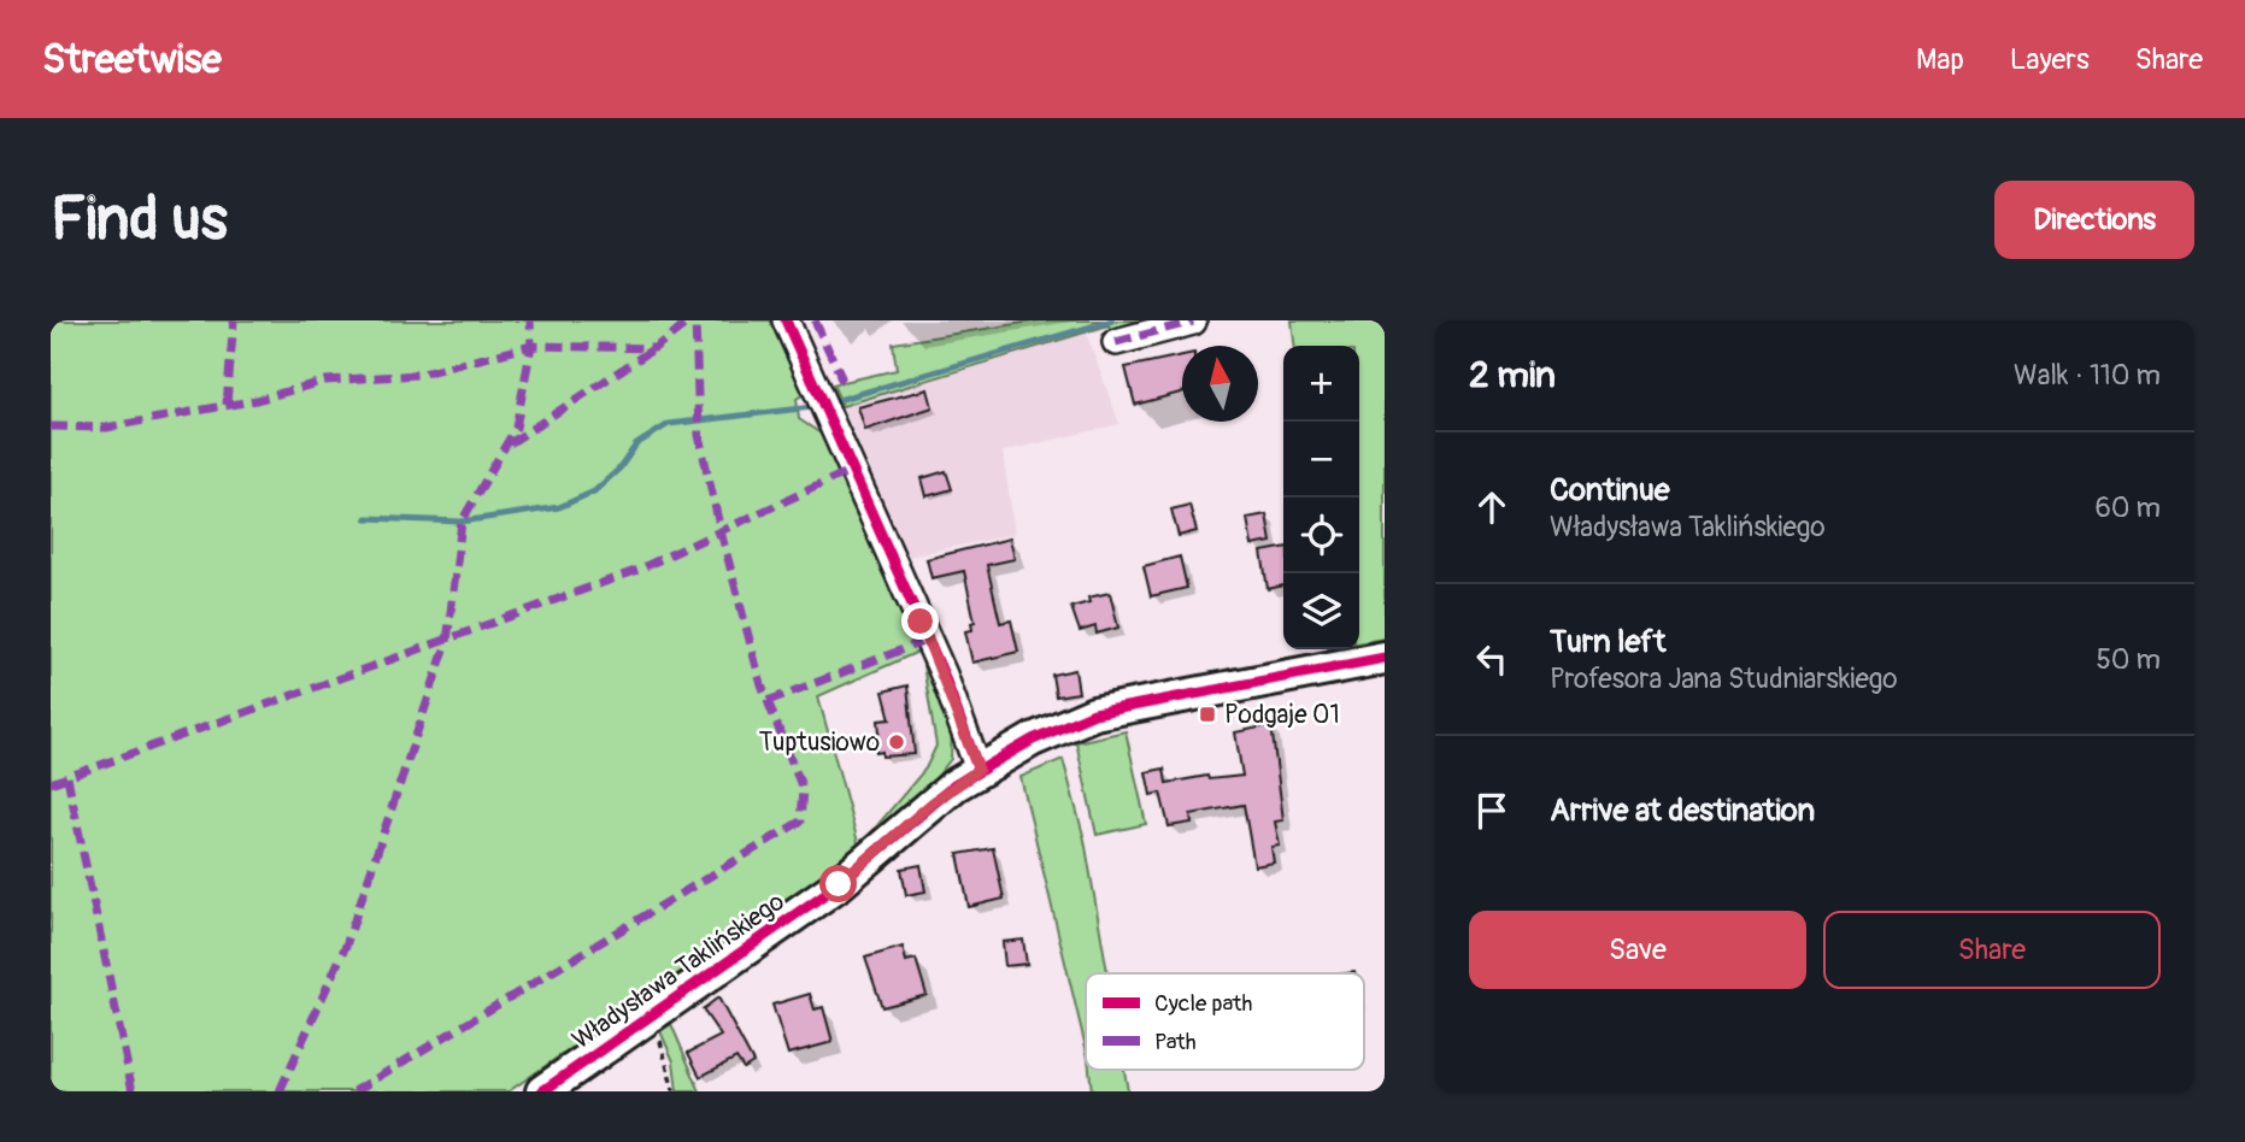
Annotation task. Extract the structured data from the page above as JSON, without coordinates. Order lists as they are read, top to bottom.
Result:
{
  "streets": {
    "street": ["Władysława Taklińskiego"]
  },
  "places": {
    "transit": ["Podgaje 01"],
    "other": ["Tuptusiowo"]
  },
  "legend": ["Cycle path", "Path"],
  "north": "top",
  "page": {
    "header": "Streetwise",
    "nav": ["Map", "Layers", "Share"],
    "buttons": [
      "Directions",
      ["Save", "Share"]
    ],
    "title": "Find us",
    "heading": ["2 min", "Walk · 110 m"],
    "map_buttons": ["+", "−"],
    "list": [
      ["Continue", "Władysława Taklińskiego", "60 m"],
      ["Turn left", "Profesora Jana Studniarskiego", "50 m"],
      "Arrive at destination"
    ]
  }
}
